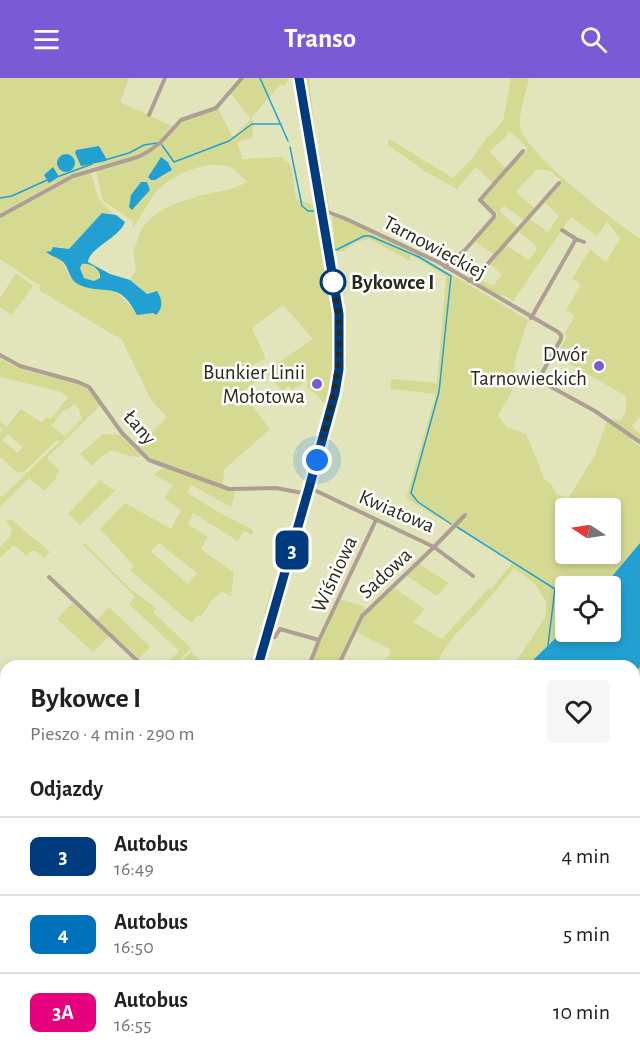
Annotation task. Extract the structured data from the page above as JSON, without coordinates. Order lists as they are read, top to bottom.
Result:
{
  "streets": {
    "street": [
      "Tarnowieckiej",
      "Łany",
      "Kwiatowa",
      "Sadowa",
      "Wiśniowa"
    ]
  },
  "crossings": [
    ["Łany", "Kwiatowa"],
    ["Kwiatowa", "Sadowa"],
    ["Kwiatowa", "Wiśniowa"]
  ],
  "places": ["Bykowce I", "Dwór Tarnowieckich", "Bunkier Linii Mołotowa"],
  "lines": ["bus line 3"],
  "north": "left",
  "page": {
    "header": "Transo",
    "on_map": "3",
    "heading": [
      ["Bykowce I", "Pieszo · 4 min · 290 m"],
      "Odjazdy"
    ],
    "list": [
      {
        "mark": "3",
        "name": "Autobus",
        "note": "16:49",
        "value": "4 min"
      },
      {
        "mark": "4",
        "name": "Autobus",
        "note": "16:50",
        "value": "5 min"
      },
      {
        "mark": "3A",
        "name": "Autobus",
        "note": "16:55",
        "value": "10 min"
      }
    ]
  }
}
